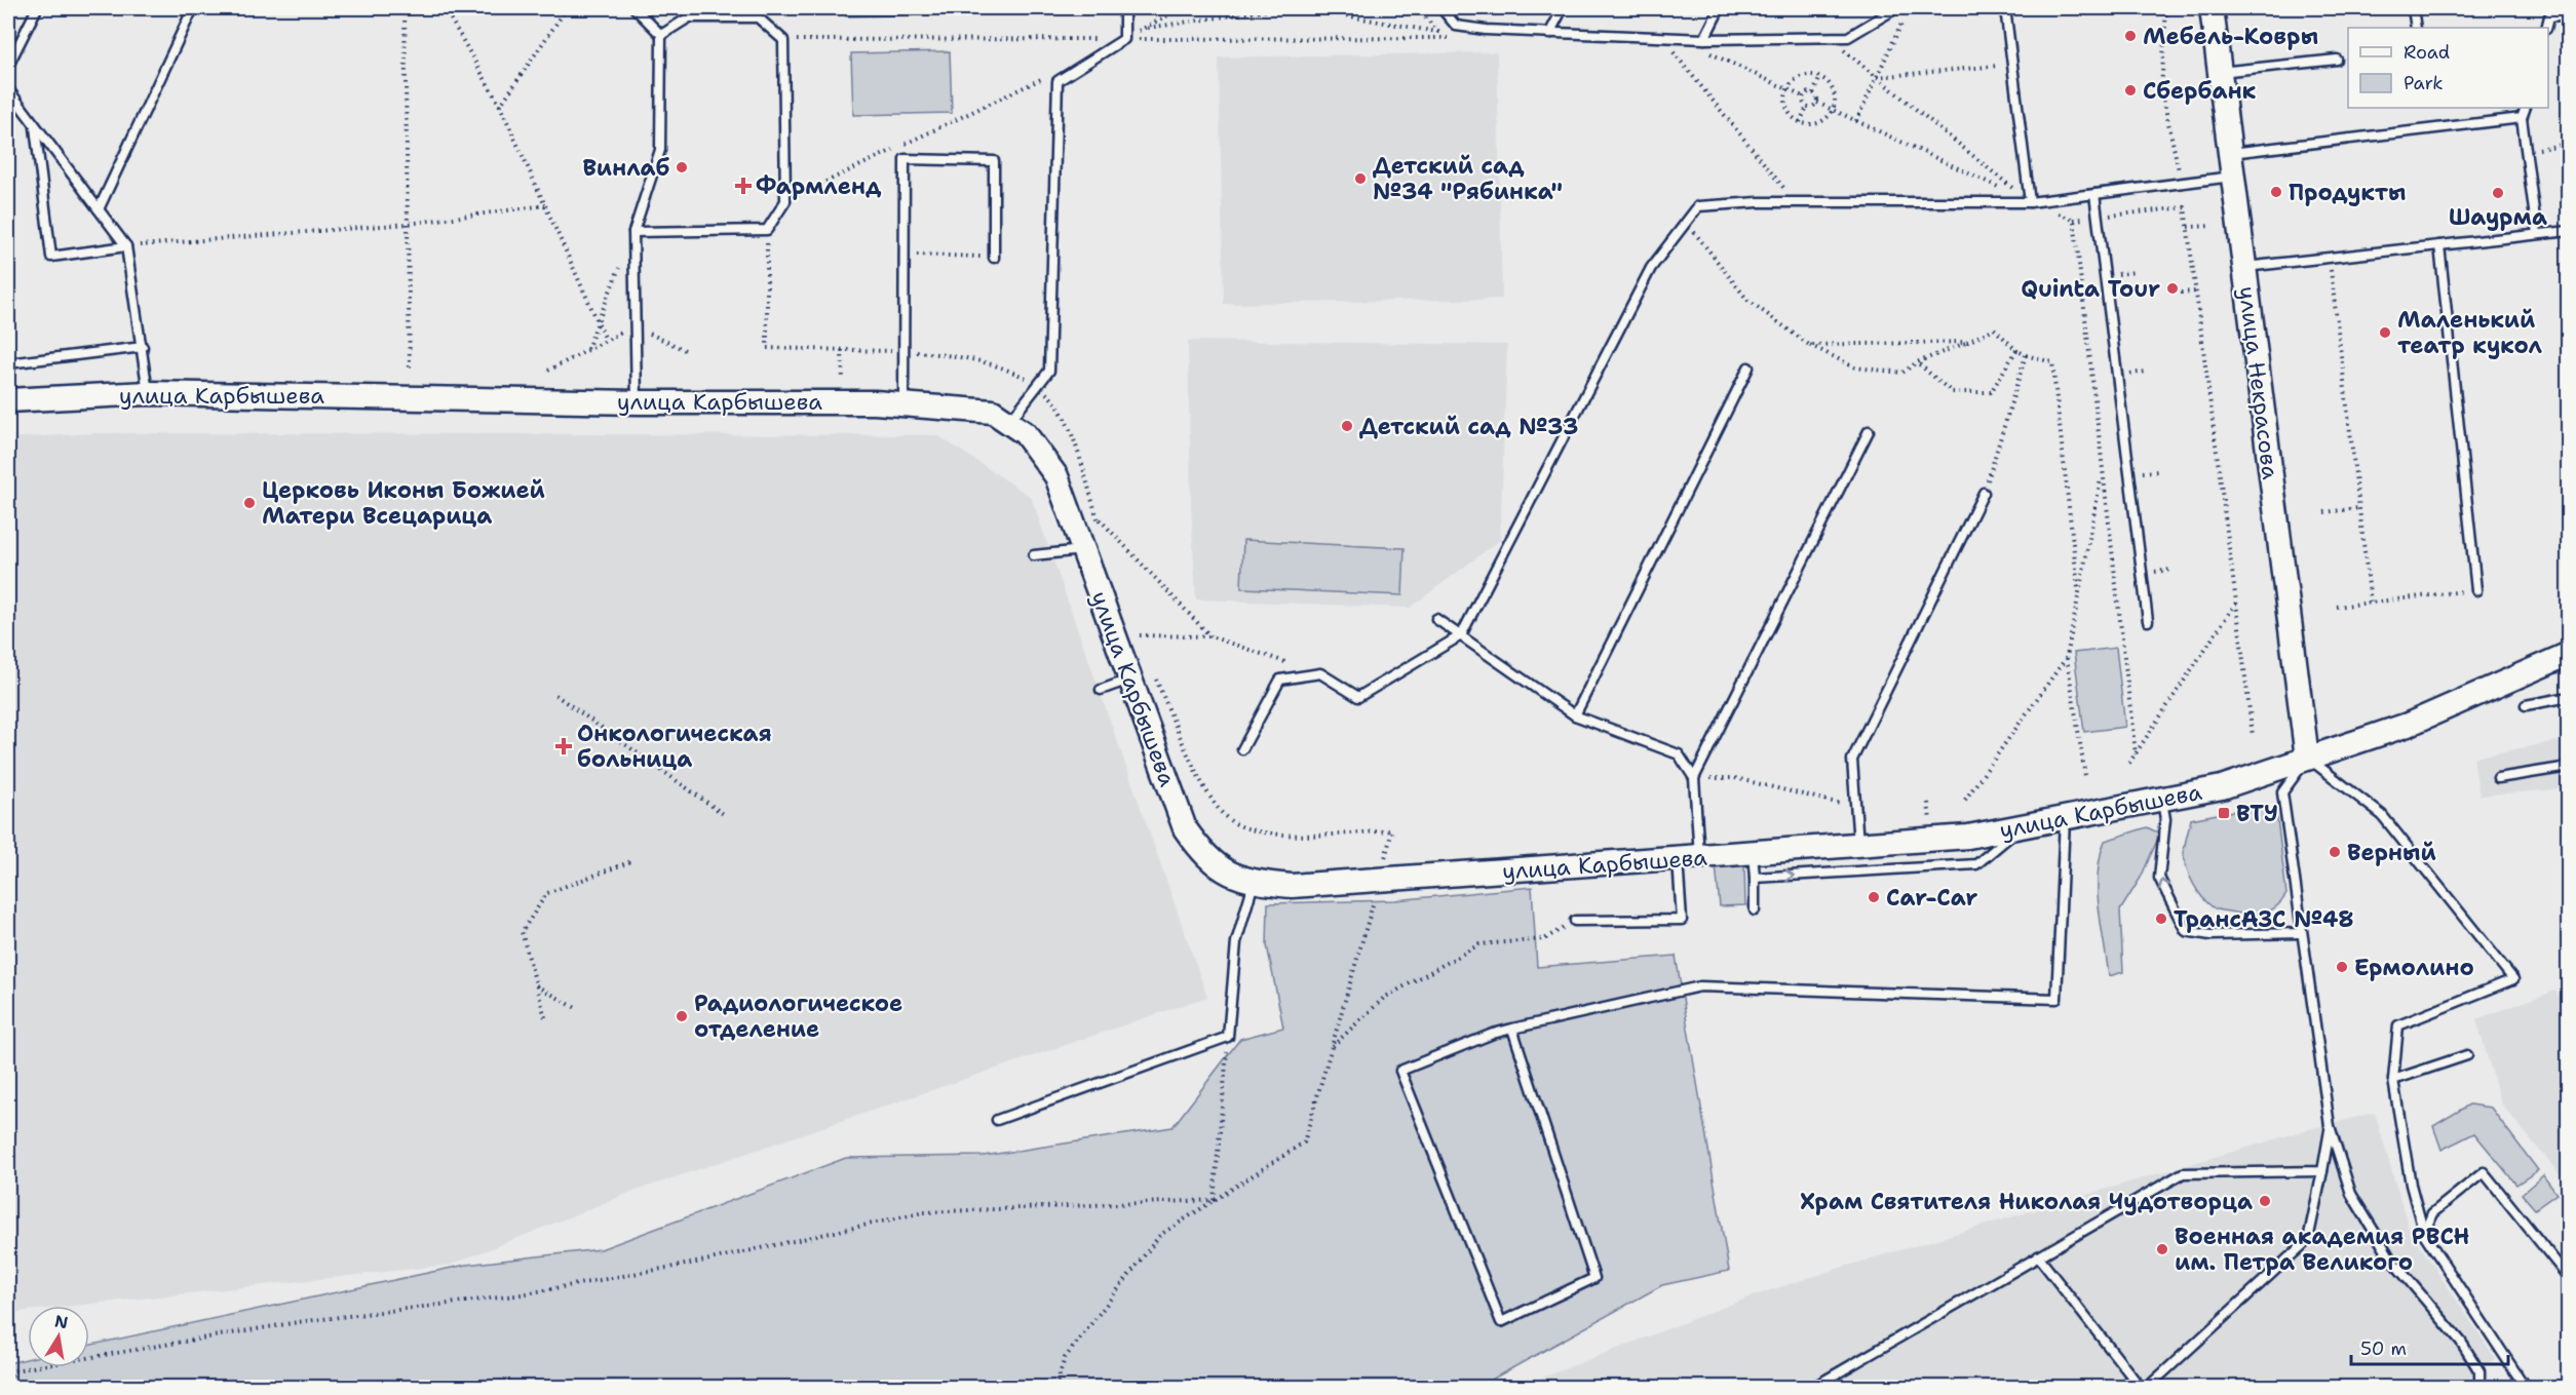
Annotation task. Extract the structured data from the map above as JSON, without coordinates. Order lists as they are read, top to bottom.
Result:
{
  "streets": {
    "street": ["улица Некрасова", "улица Карбышева"]
  },
  "crossings": [
    ["улица Некрасова", "улица Карбышева"]
  ],
  "places": {
    "other": [
      "Мебель-Ковры",
      "Сбербанк",
      "Винлаб",
      "Детский сад №34 \"Рябинка\"",
      "Продукты",
      "Шаурма",
      "Quinta Tour",
      "Маленький театр кукол",
      "Детский сад №33",
      "Церковь Иконы Божией Матери Всецарица",
      "Верный",
      "Car-Car",
      "ТрансАЗС №48",
      "Ермолино",
      "Радиологическое отделение",
      "Храм Святителя Николая Чудотворца",
      "Военная академия РВСН им. Петра Великого"
    ],
    "health": ["Фармленд", "Онкологическая больница"],
    "transit": ["ВТУ"]
  },
  "legend": ["Road", "Park"],
  "scale_bar": "50 m",
  "north": "top"
}
